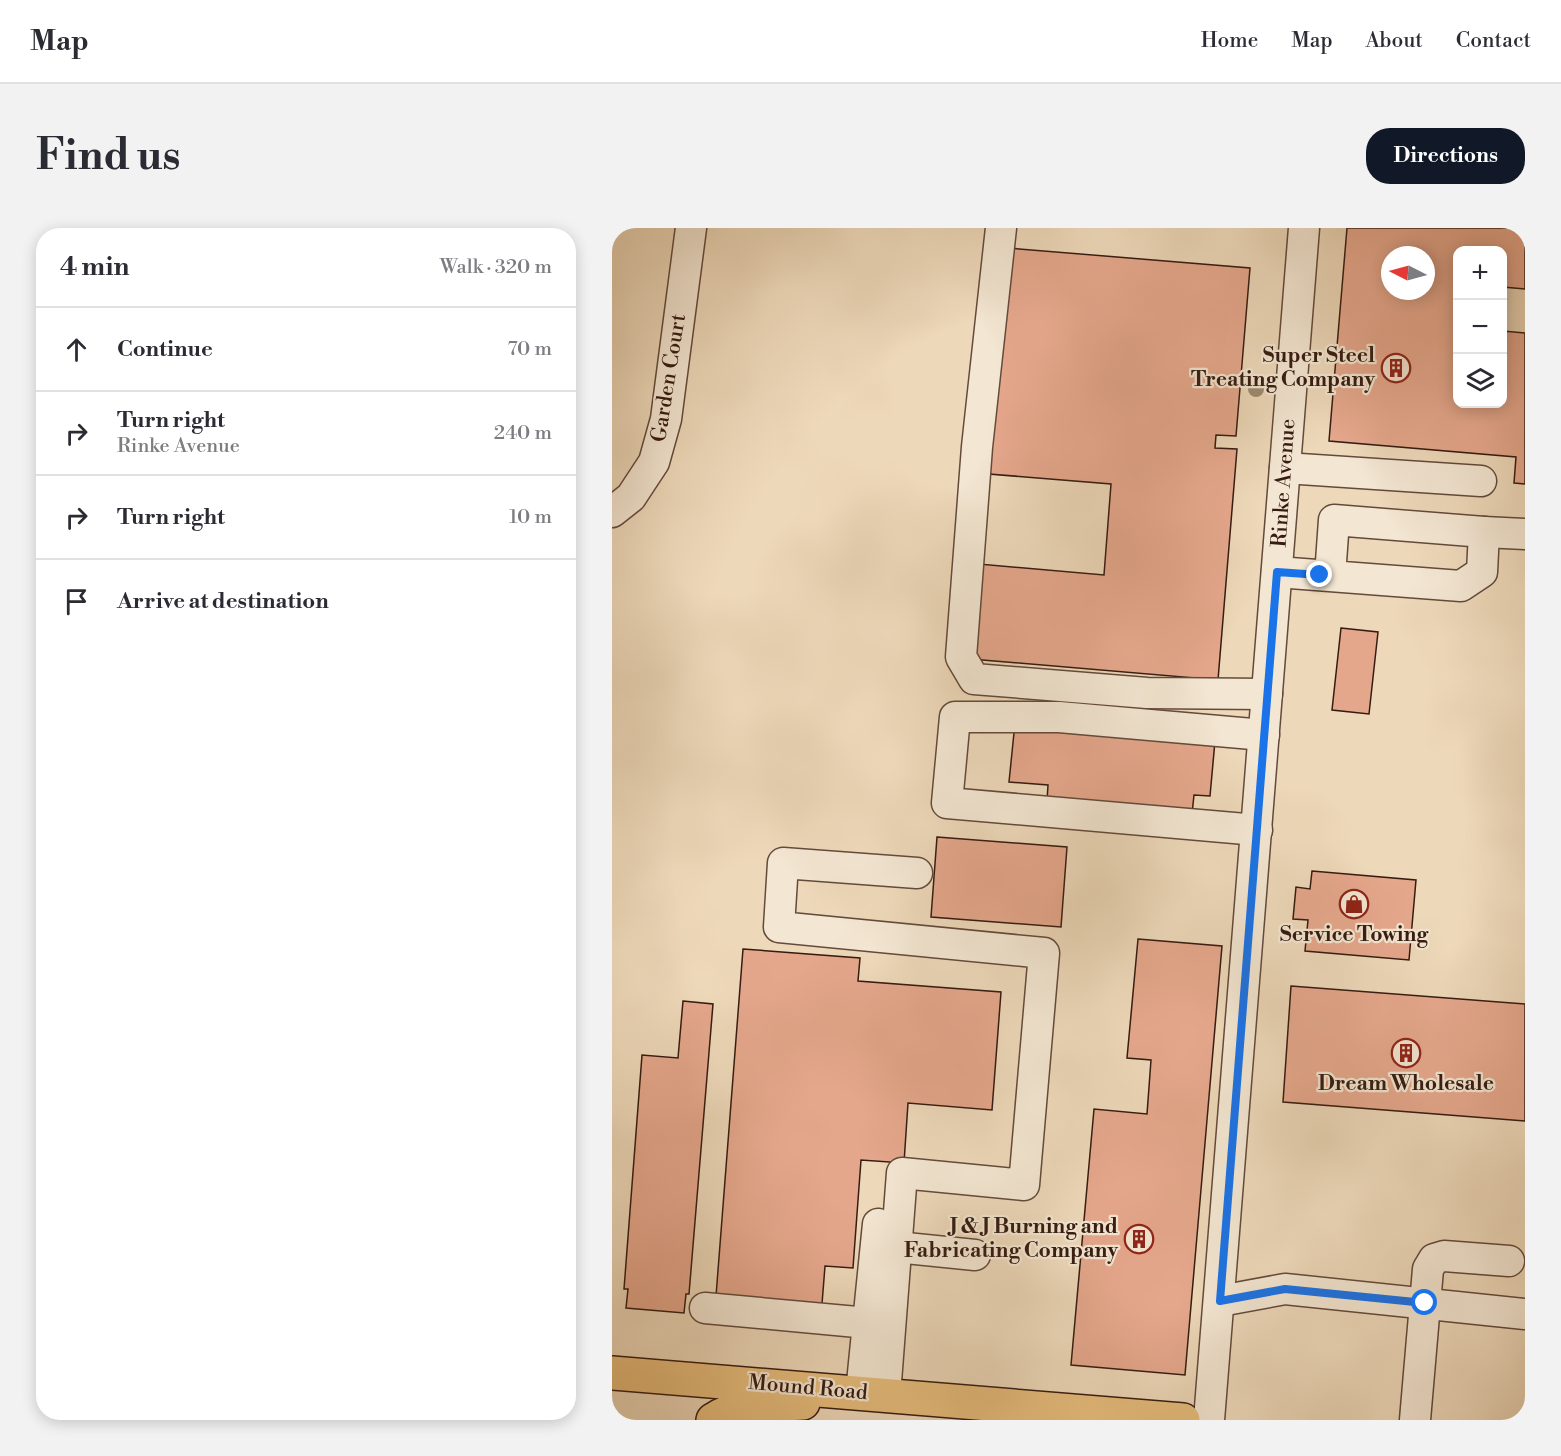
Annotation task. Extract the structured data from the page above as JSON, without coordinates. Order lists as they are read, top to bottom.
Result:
{
  "streets": {
    "main road": ["Mound Road"],
    "street": ["Garden Court", "Rinke Avenue"]
  },
  "places": {
    "building": ["Super Steel Treating Company", "Dream Wholesale", "J & J Burning and Fabricating Company"],
    "shop": ["Service Towing"]
  },
  "north": "left",
  "page": {
    "header": "Map",
    "nav": [
      "Home",
      "Map",
      "About",
      "Contact"
    ],
    "buttons": "Directions",
    "title": "Find us",
    "heading": ["4 min", "Walk · 320 m"],
    "map_buttons": ["+", "−"],
    "list": [
      ["Continue", "70 m"],
      ["Turn right", "Rinke Avenue", "240 m"],
      ["Turn right", "10 m"],
      "Arrive at destination"
    ]
  }
}
